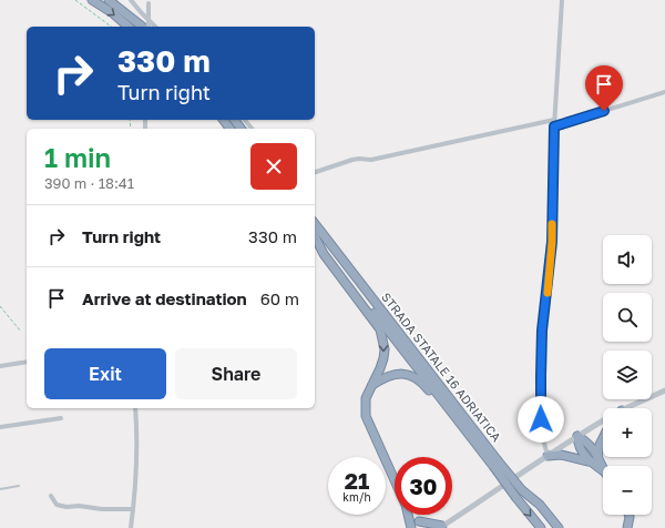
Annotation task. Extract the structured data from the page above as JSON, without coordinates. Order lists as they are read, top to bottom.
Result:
{
  "streets": {
    "highway": ["STRADA STATALE 16 ADRIATICA"]
  },
  "page": {
    "turn": ["330 m", "Turn right"],
    "heading": ["1 min", "390 m · 18:41"],
    "list": [
      {
        "name": "Turn right",
        "value": "330 m"
      },
      {
        "name": "Arrive at destination",
        "value": "60 m"
      }
    ],
    "map_buttons": ["+", "−"],
    "buttons": ["Exit", "Share"],
    "speed": "21 km/h",
    "limit": "30"
  }
}
